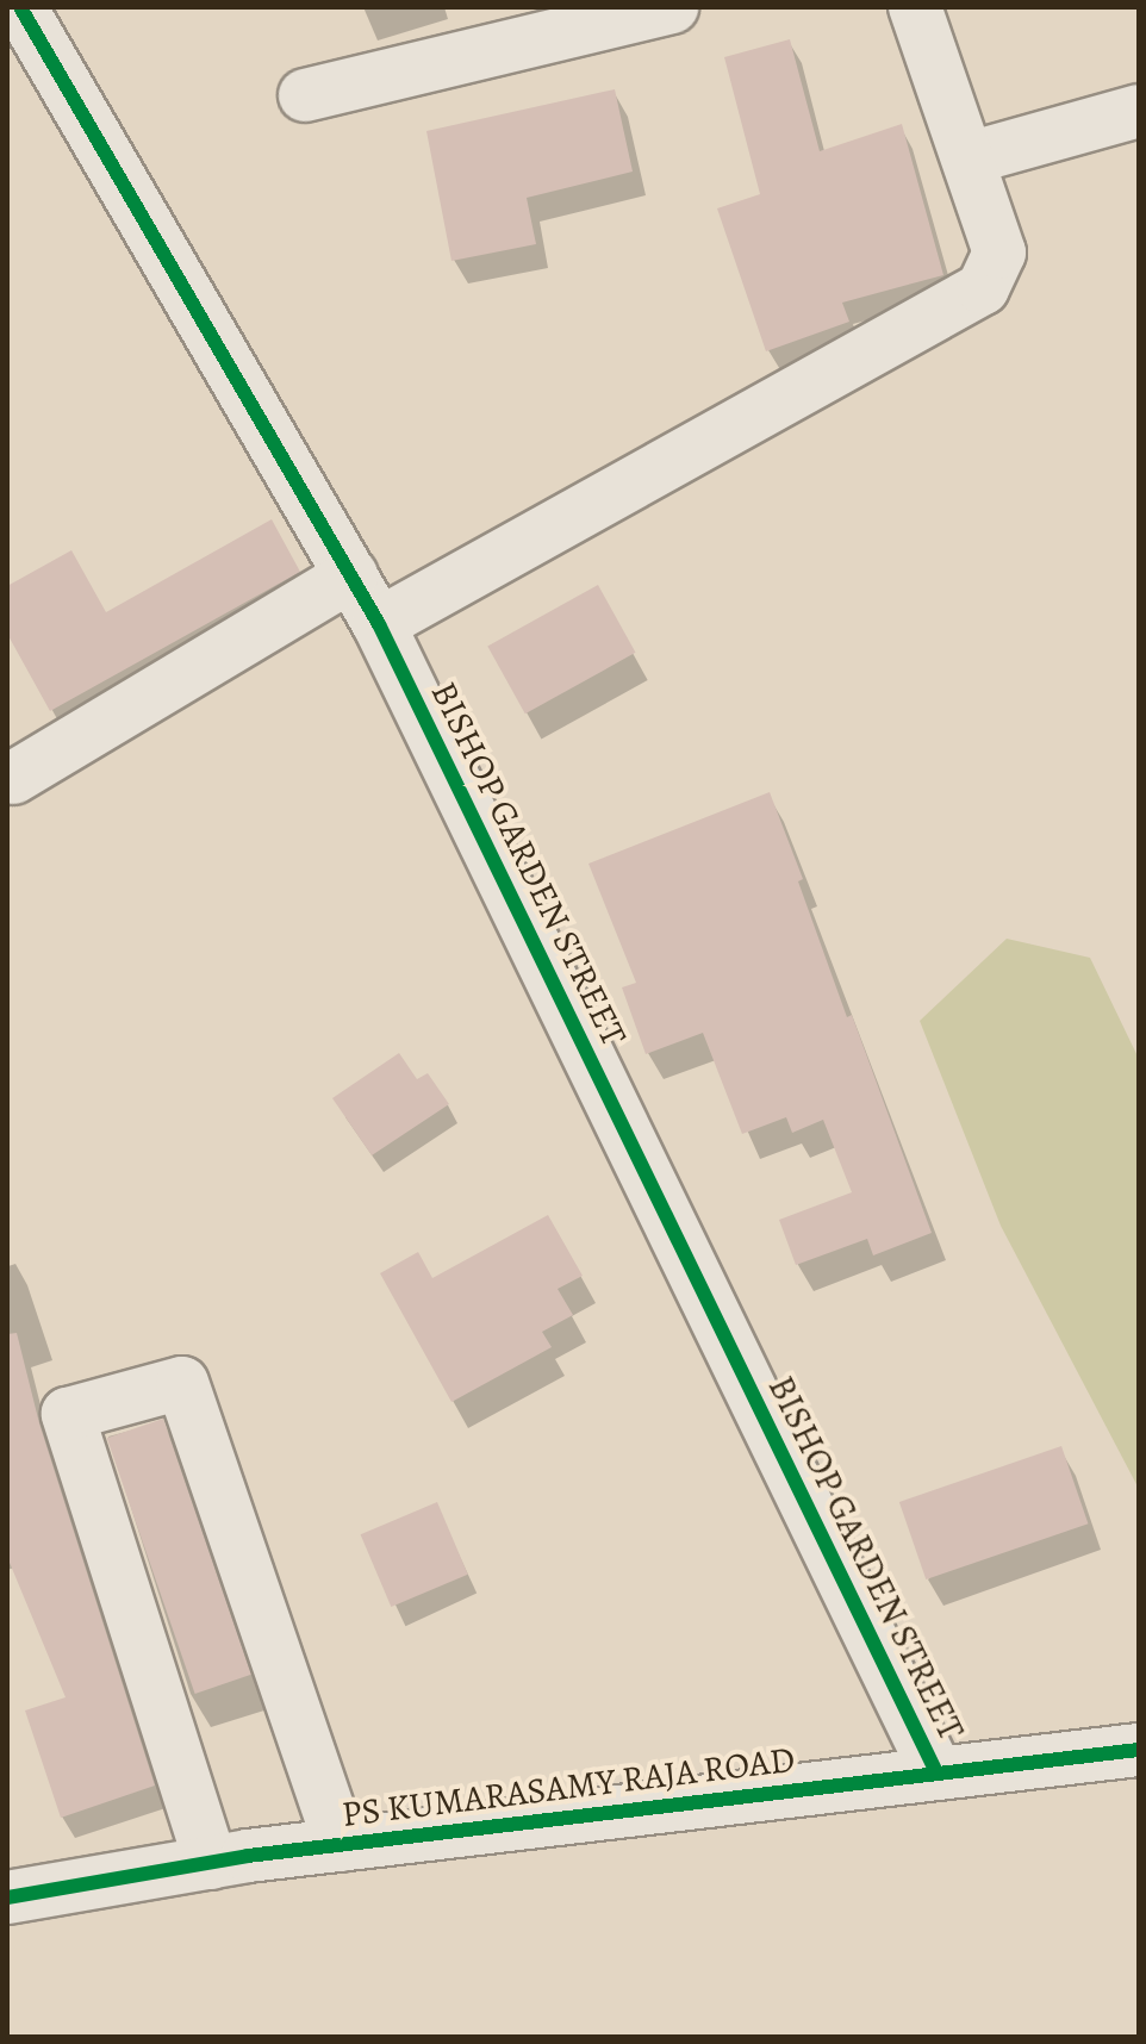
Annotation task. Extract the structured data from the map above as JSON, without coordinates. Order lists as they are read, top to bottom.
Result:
{
  "streets": {
    "street": ["BISHOP GARDEN STREET", "PS KUMARASAMY RAJA ROAD"]
  },
  "crossings": [
    ["BISHOP GARDEN STREET", "PS KUMARASAMY RAJA ROAD"]
  ]
}
